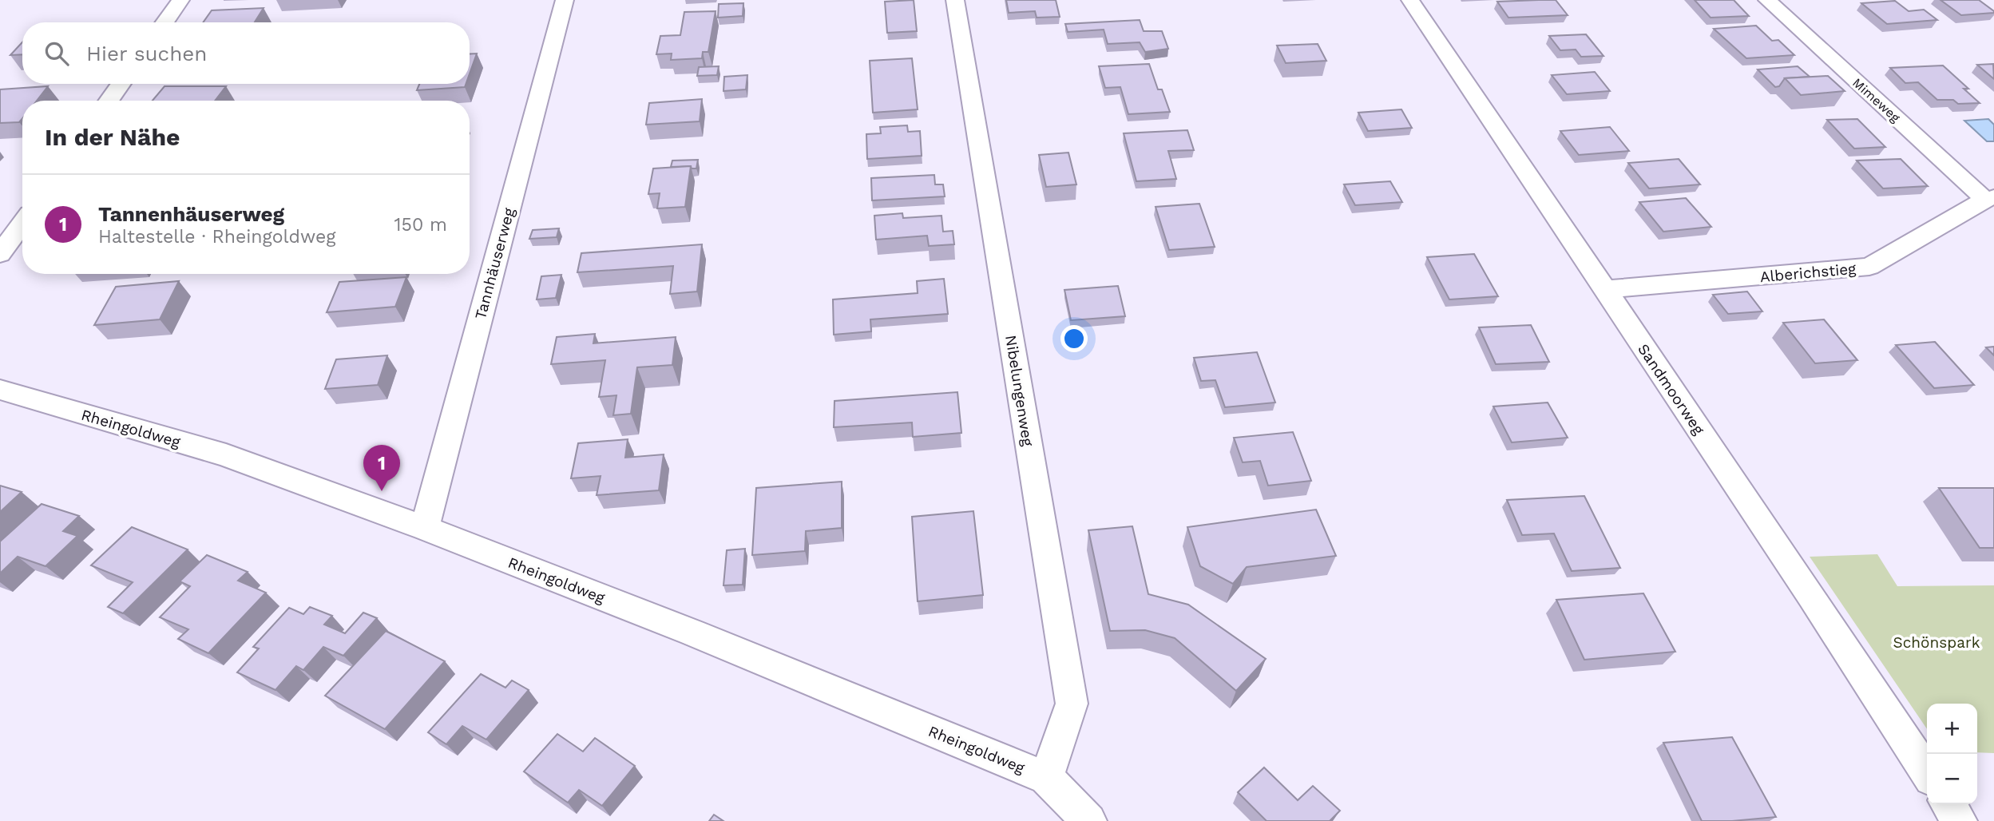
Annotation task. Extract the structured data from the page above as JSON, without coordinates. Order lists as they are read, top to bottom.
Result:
{
  "streets": {
    "street": [
      "Mimeweg",
      "Tannhäuserweg",
      "Alberichstieg",
      "Sandmoorweg",
      "Nibelungenweg",
      "Rheingoldweg"
    ]
  },
  "crossings": [
    ["Mimeweg", "Alberichstieg"],
    ["Tannhäuserweg", "Rheingoldweg"],
    ["Alberichstieg", "Sandmoorweg"],
    ["Nibelungenweg", "Rheingoldweg"]
  ],
  "parks": ["Schönspark"],
  "page": {
    "search": "Hier suchen",
    "heading": "In der Nähe",
    "list": [
      {
        "mark": "1",
        "name": "Tannenhäuserweg",
        "note": "Haltestelle · Rheingoldweg",
        "value": "150 m"
      }
    ],
    "pins": "1",
    "map_buttons": ["+", "−"]
  }
}
